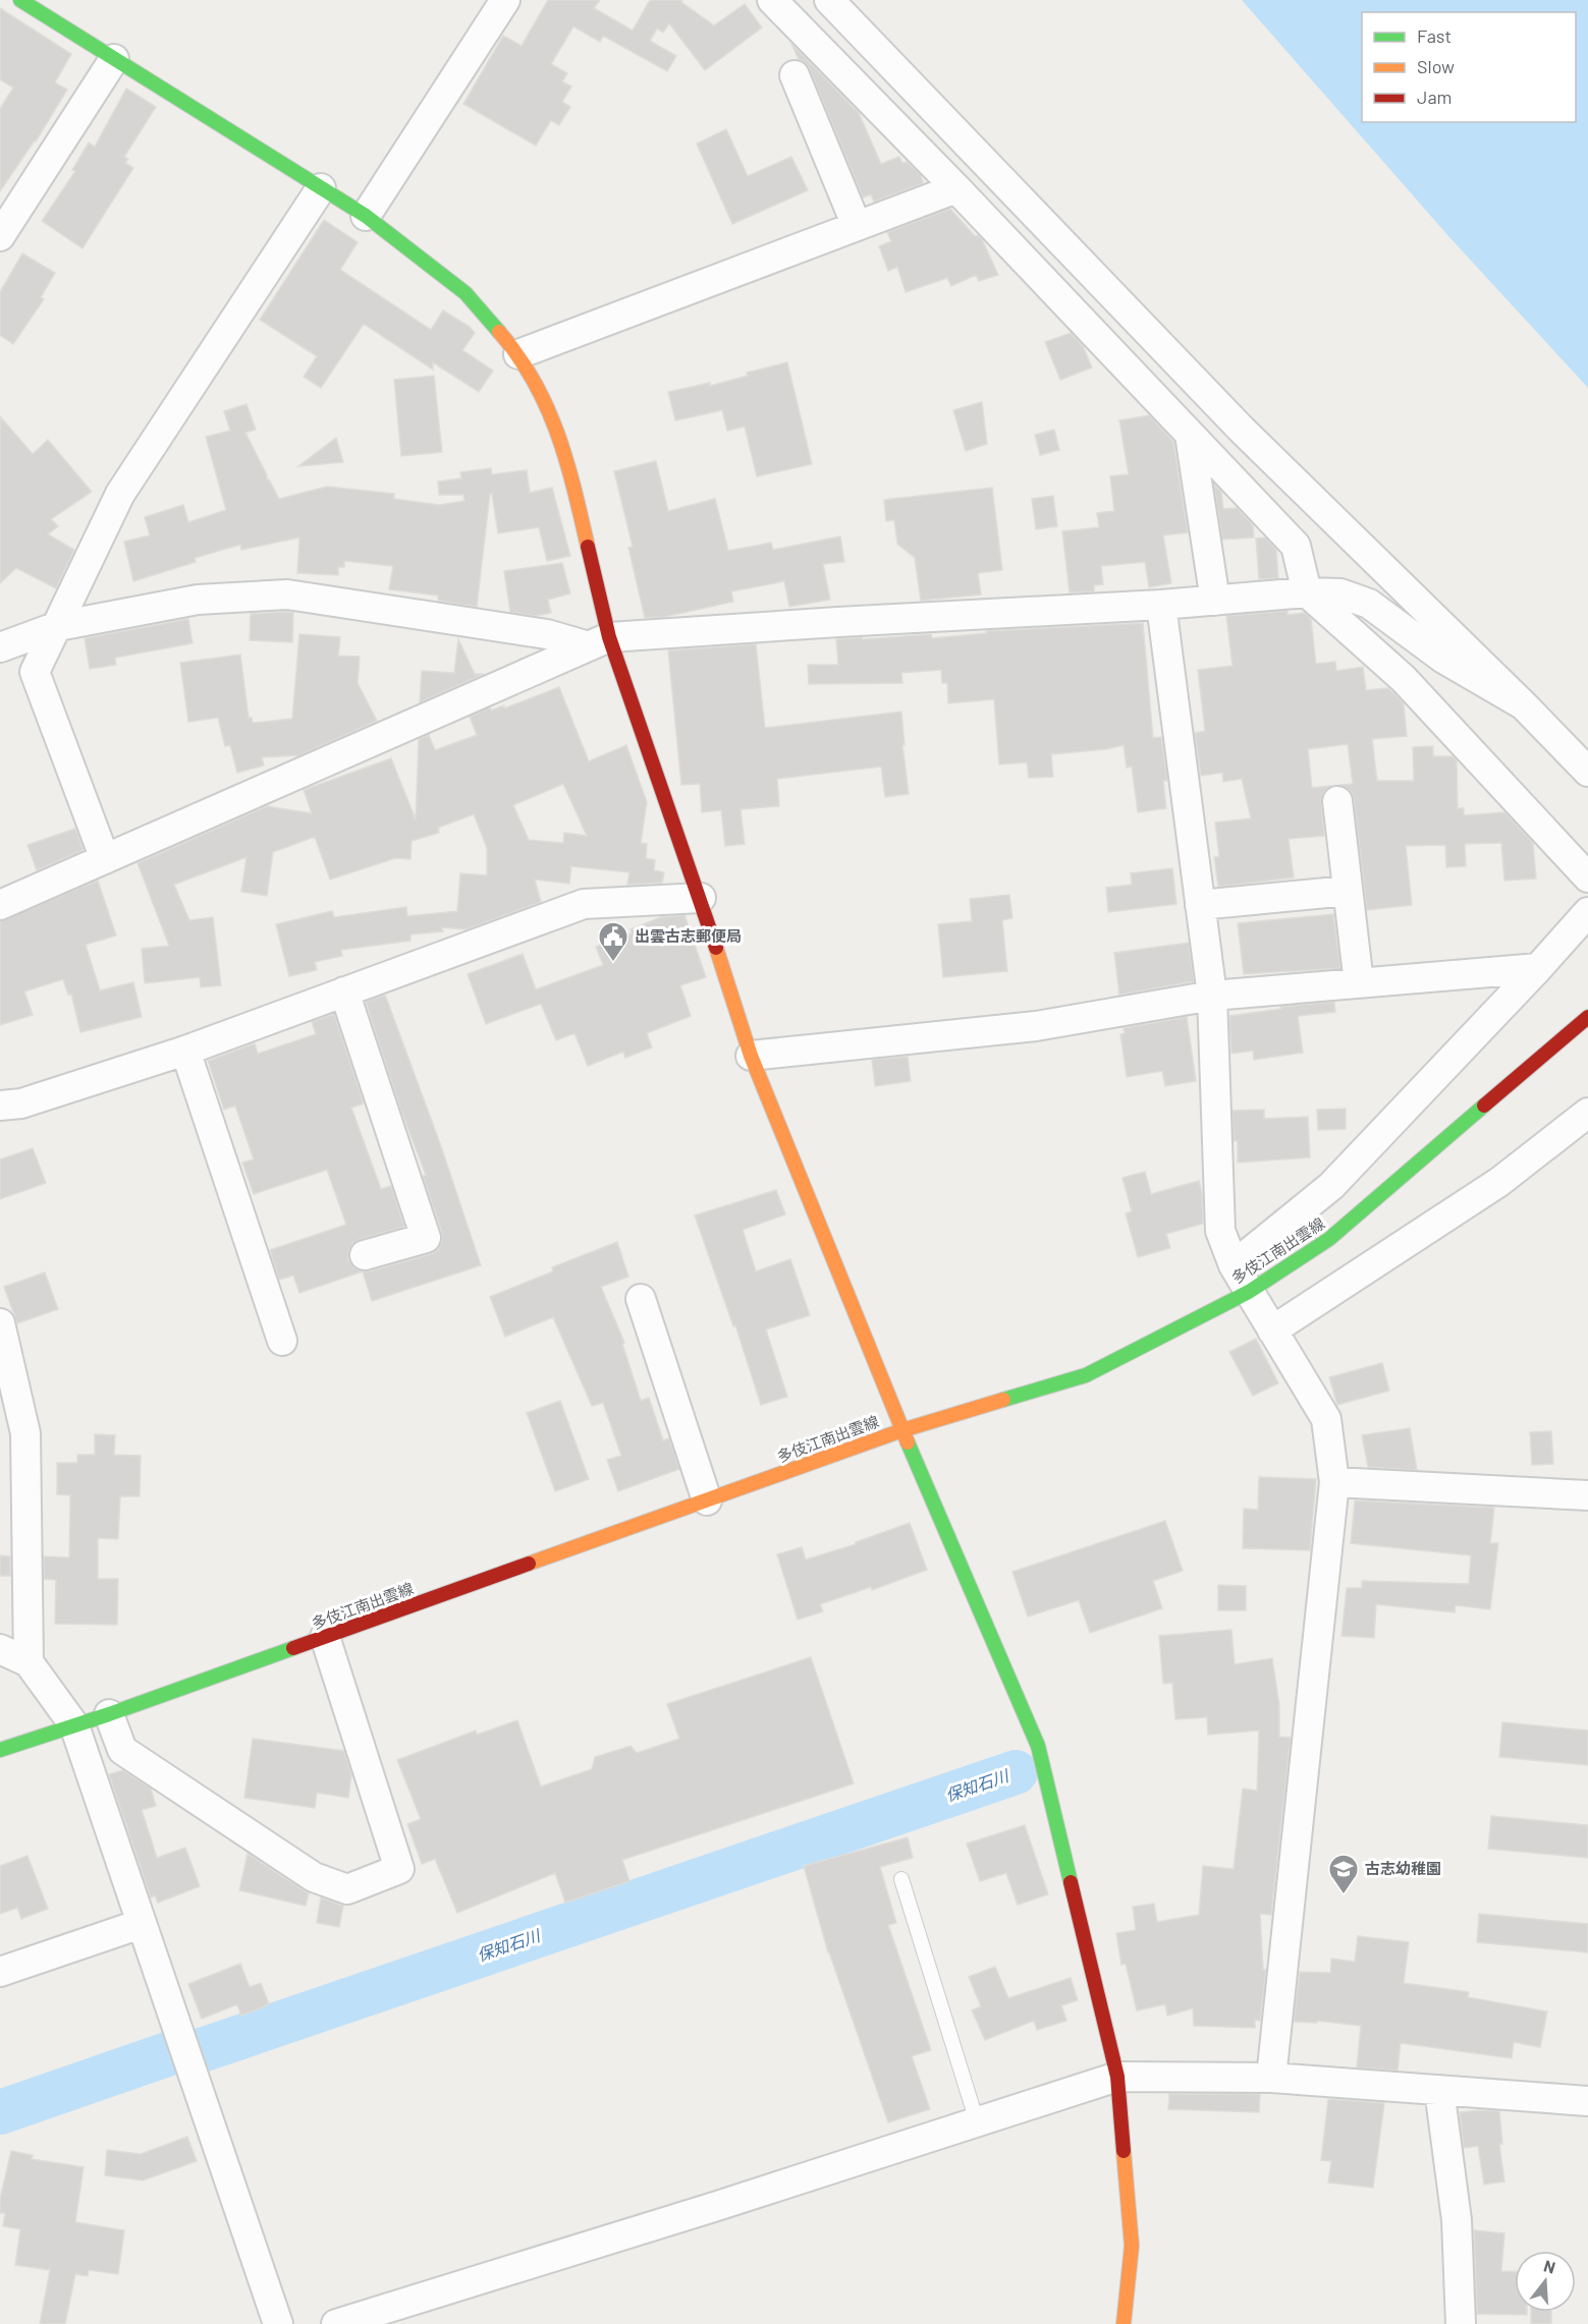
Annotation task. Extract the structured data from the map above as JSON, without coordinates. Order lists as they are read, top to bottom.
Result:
{
  "streets": {
    "street": ["多伎江南出雲線"]
  },
  "water": ["保知石川"],
  "places": {
    "public building": ["出雲古志郵便局"],
    "school or university": ["古志幼稚園"]
  },
  "legend": ["Fast", "Slow", "Jam"],
  "north": "top"
}
